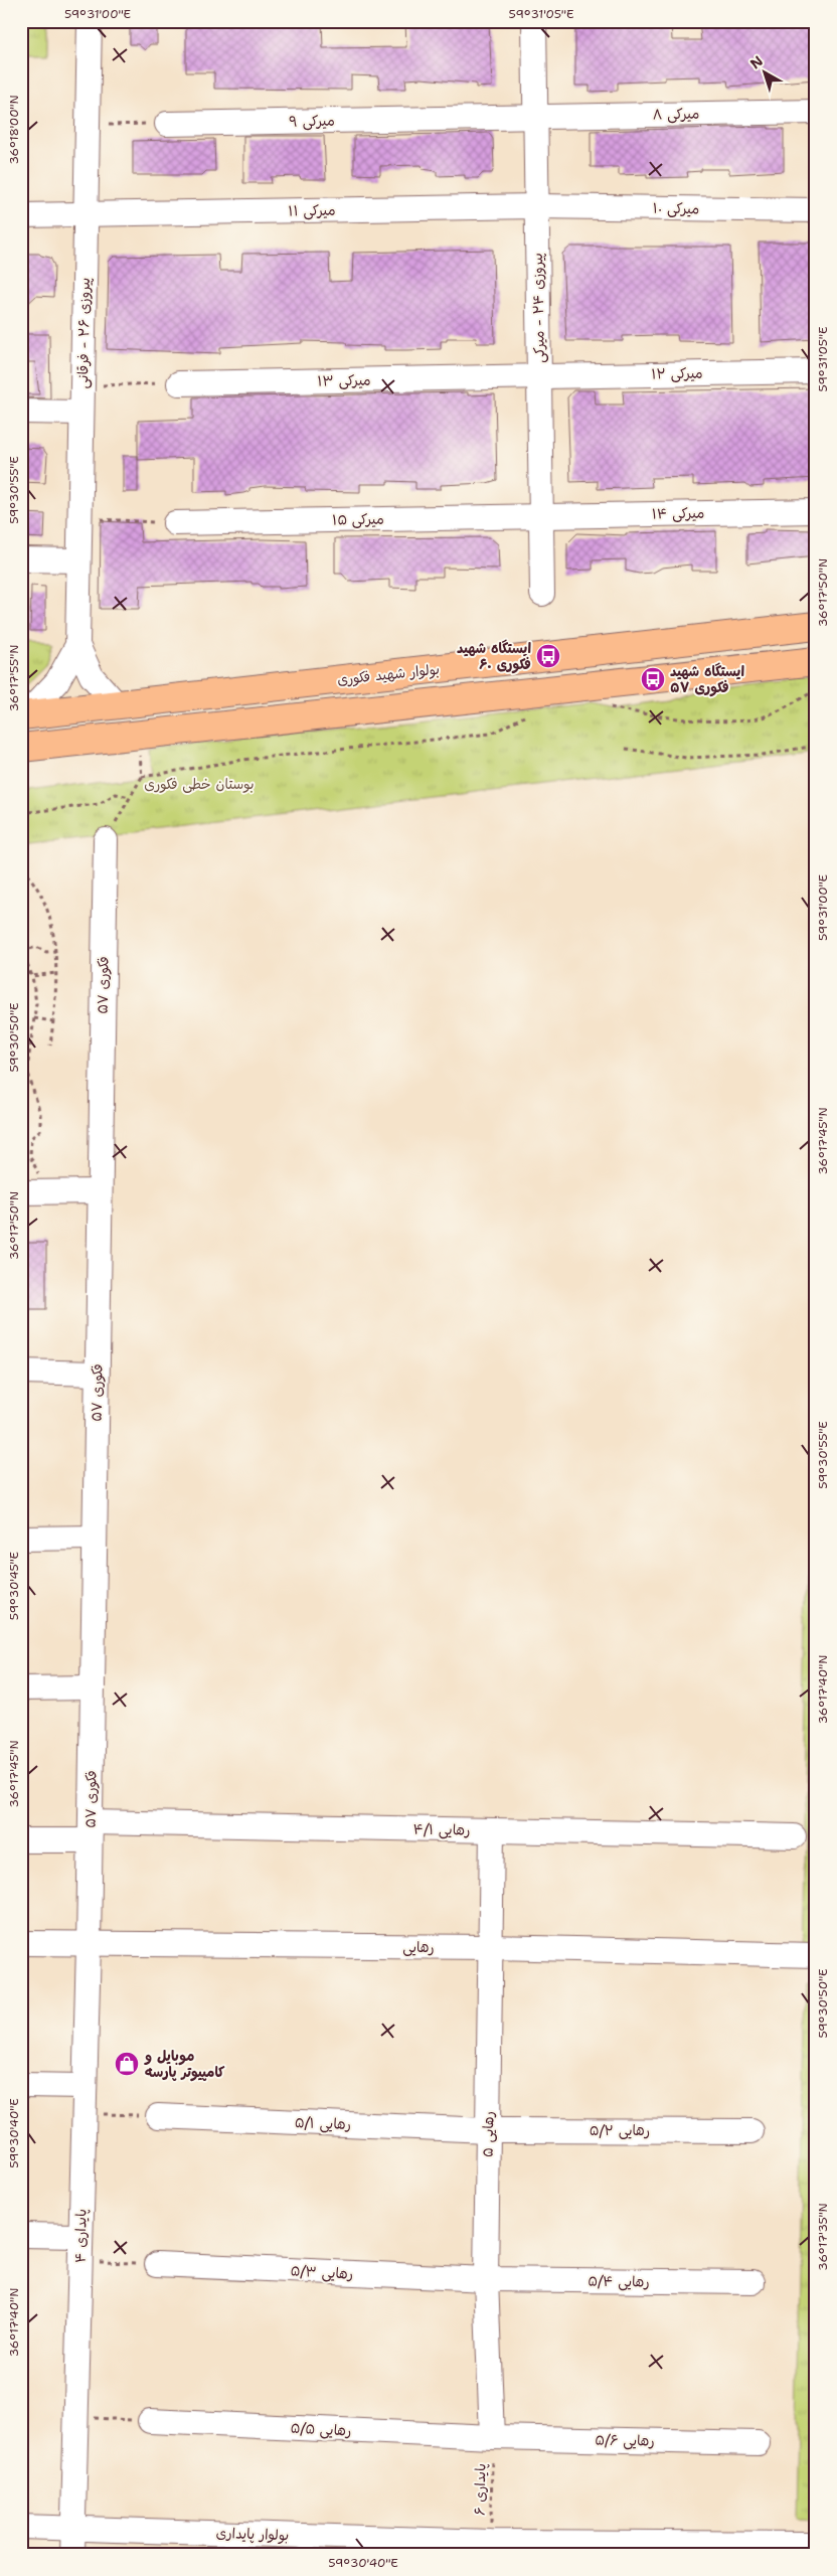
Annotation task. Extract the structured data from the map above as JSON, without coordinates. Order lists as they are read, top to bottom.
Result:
{
  "streets": {
    "main road": ["بولوار شهید فکوری"],
    "street": [
      "میرکی ۸",
      "میرکی ۹",
      "میرکی ۱۰",
      "میرکی ۱۱",
      "پیروزی ۲۴ - میرکی",
      "پیروزی ۲۶ - فرقانی",
      "میرکی ۱۲",
      "میرکی ۱۳",
      "میرکی ۱۴",
      "میرکی ۱۵",
      "فکوری ۵۷",
      "رهایی ۴/۱",
      "رهایی",
      "رهایی ۵/۱",
      "رهایی ۵/۲",
      "رهایی ۵",
      "پایداری ۴",
      "رهایی ۵/۳",
      "رهایی ۵/۴",
      "رهایی ۵/۵",
      "رهایی ۵/۶",
      "بولوار پایداری"
    ],
    "path": ["پایداری ۶"]
  },
  "crossings": [
    ["میرکی ۸", "میرکی ۹"],
    ["میرکی ۸", "پیروزی ۲۴ - میرکی"],
    ["میرکی ۹", "پیروزی ۲۴ - میرکی"],
    ["میرکی ۱۰", "میرکی ۱۱"],
    ["میرکی ۱۰", "پیروزی ۲۴ - میرکی"],
    ["میرکی ۱۱", "پیروزی ۲۴ - میرکی"],
    ["میرکی ۱۱", "پیروزی ۲۶ - فرقانی"],
    ["پیروزی ۲۴ - میرکی", "میرکی ۱۲"],
    ["پیروزی ۲۴ - میرکی", "میرکی ۱۳"],
    ["پیروزی ۲۴ - میرکی", "میرکی ۱۴"],
    ["پیروزی ۲۴ - میرکی", "میرکی ۱۵"],
    ["میرکی ۱۲", "میرکی ۱۳"],
    ["میرکی ۱۴", "میرکی ۱۵"],
    ["فکوری ۵۷", "رهایی ۴/۱"],
    ["فکوری ۵۷", "رهایی"],
    ["فکوری ۵۷", "پایداری ۴"],
    ["رهایی ۴/۱", "رهایی ۵"],
    ["رهایی", "رهایی ۵"],
    ["رهایی", "پایداری ۴"],
    ["رهایی ۵/۱", "رهایی ۵/۲"],
    ["رهایی ۵/۱", "رهایی ۵"],
    ["رهایی ۵/۲", "رهایی ۵"],
    ["رهایی ۵", "رهایی ۵/۳"],
    ["رهایی ۵", "رهایی ۵/۴"],
    ["رهایی ۵", "رهایی ۵/۵"],
    ["رهایی ۵", "رهایی ۵/۶"],
    ["رهایی ۵", "پایداری ۶"],
    ["پایداری ۴", "بولوار پایداری"],
    ["رهایی ۵/۳", "رهایی ۵/۴"],
    ["رهایی ۵/۵", "رهایی ۵/۶"],
    ["رهایی ۵/۵", "پایداری ۶"],
    ["رهایی ۵/۶", "پایداری ۶"],
    ["پایداری ۶", "بولوار پایداری"]
  ],
  "parks": ["بوستان خطی فکوری"],
  "places": {
    "bus stop": ["ایستگاه شهید فکوری ۶۰", "ایستگاه شهید فکوری ۵۷"],
    "shop": ["موبایل و کامپیوتر پارسه"]
  },
  "north": "top left",
  "coordinates": [
    "59°31'00\"E",
    "59°31'05\"E",
    "36°18'00\"N",
    "59°30'55\"E",
    "36°17'50\"N",
    "36°17'55\"N",
    "59°30'50\"E",
    "36°17'45\"N",
    "59°30'45\"E",
    "36°17'40\"N",
    "59°30'40\"E",
    "36°17'35\"N"
  ]
}
